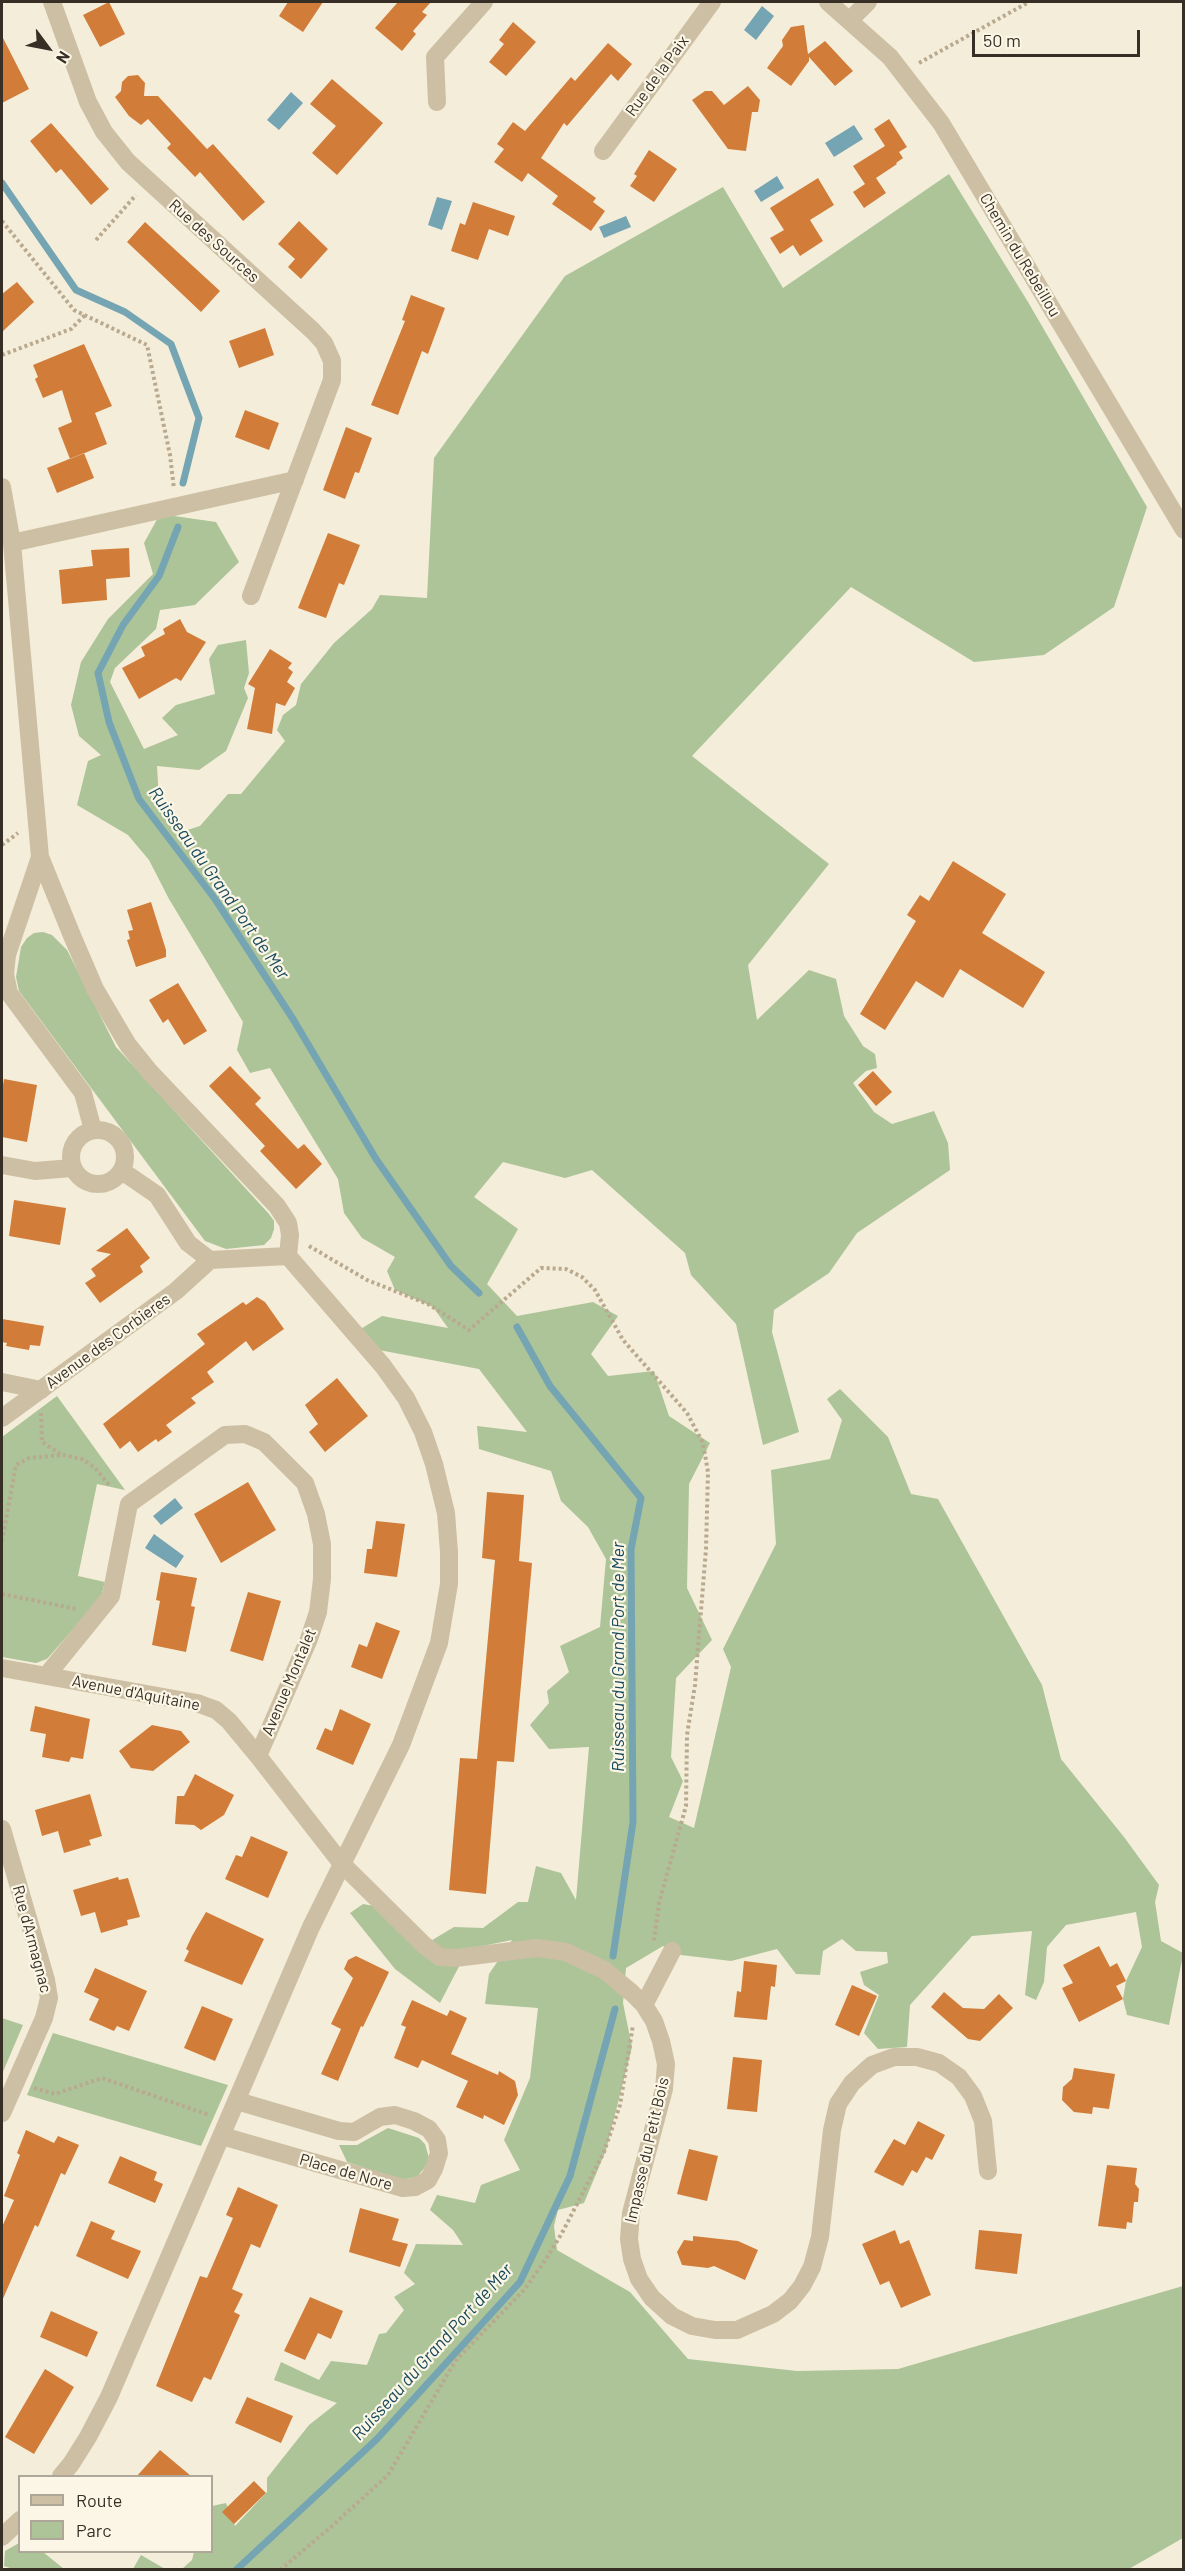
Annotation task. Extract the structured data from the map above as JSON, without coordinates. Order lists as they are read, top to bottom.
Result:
{
  "streets": {
    "street": [
      "Rue de la Paix",
      "Rue des Sources",
      "Chemin du Rebeillou",
      "Avenue des Corbieres",
      "Avenue Montalet",
      "Avenue d'Aquitaine",
      "Rue d'Armagnac",
      "Impasse du Petit Bois",
      "Place de Nore"
    ]
  },
  "crossings": [
    ["Avenue Montalet", "Avenue d'Aquitaine"],
    ["Avenue d'Aquitaine", "Impasse du Petit Bois"]
  ],
  "water": ["Ruisseau du Grand Port de Mer"],
  "legend": ["Route", "Parc"],
  "scale_bar": "50 m",
  "north": "bottom right"
}
